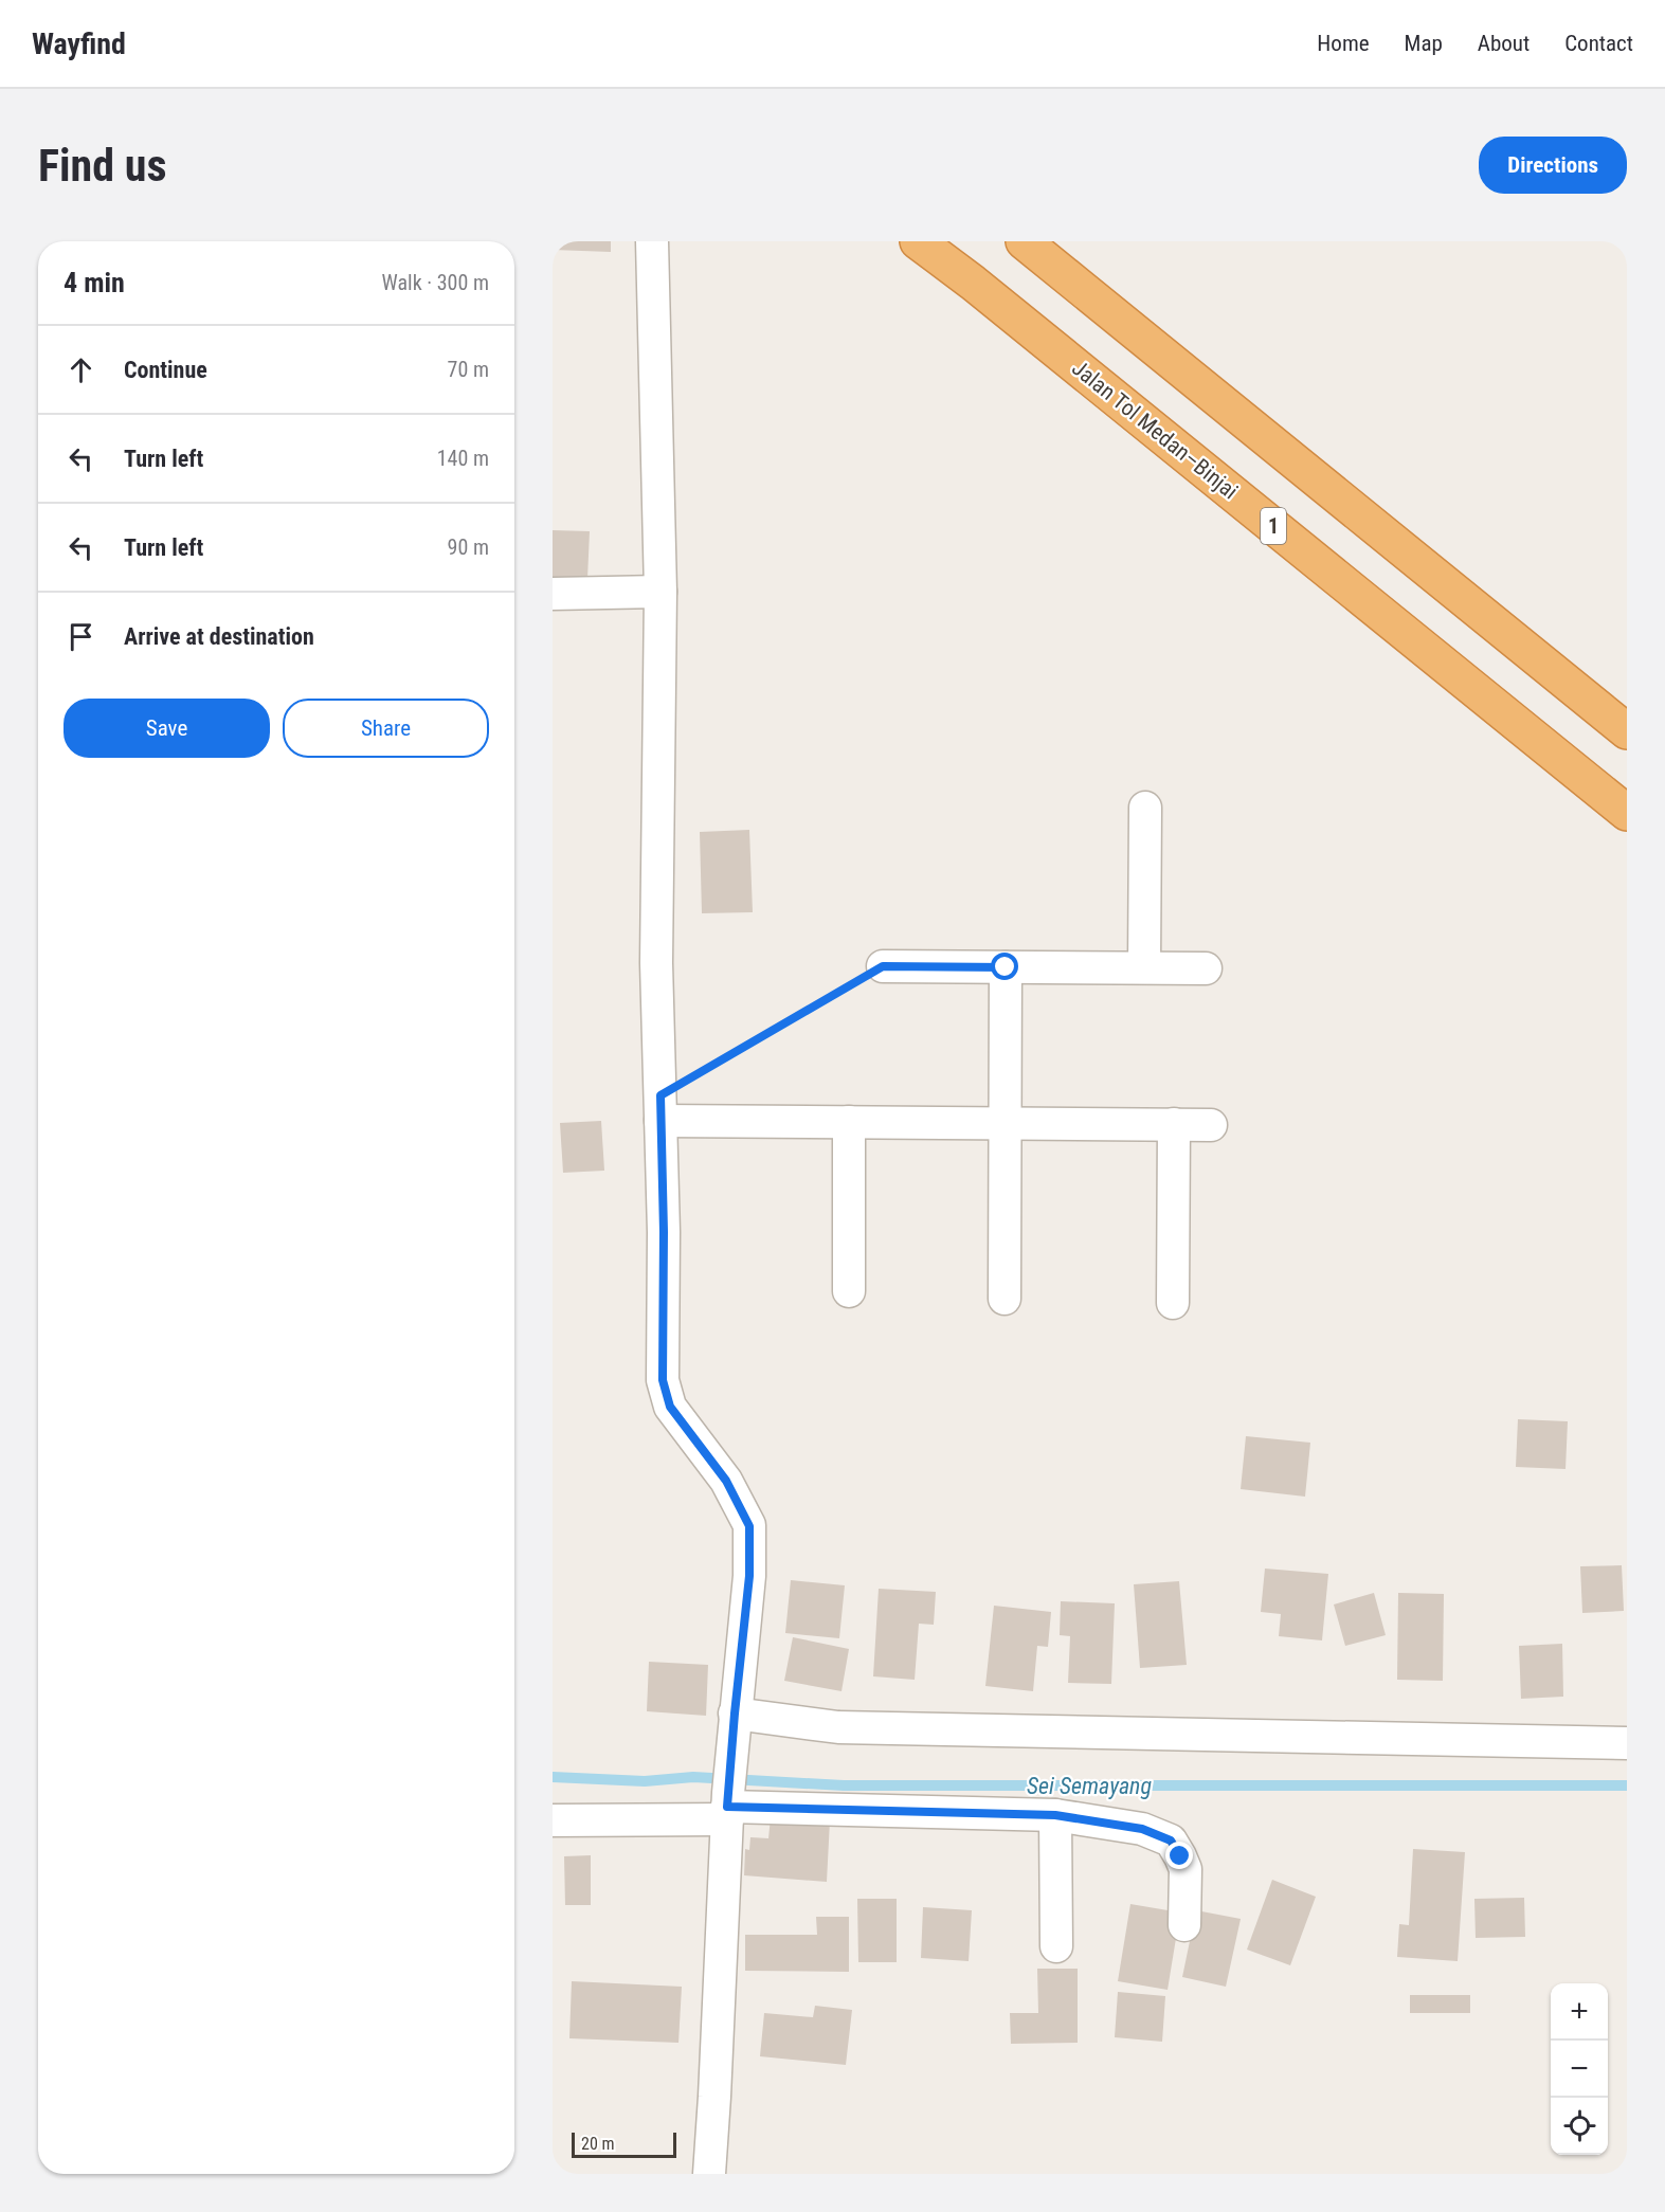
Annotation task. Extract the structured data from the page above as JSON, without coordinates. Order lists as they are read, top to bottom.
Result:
{
  "streets": {
    "highway": ["Jalan Tol Medan–Binjai", "1"]
  },
  "water": ["Sei Semayang"],
  "scale_bar": "20 m",
  "page": {
    "header": "Wayfind",
    "nav": [
      "Home",
      "Map",
      "About",
      "Contact"
    ],
    "buttons": [
      "Directions",
      ["Save", "Share"]
    ],
    "title": "Find us",
    "heading": ["4 min", "Walk · 300 m"],
    "list": [
      ["Continue", "70 m"],
      ["Turn left", "140 m"],
      ["Turn left", "90 m"],
      "Arrive at destination"
    ],
    "map_buttons": ["+", "−"],
    "scale": "20 m"
  }
}
